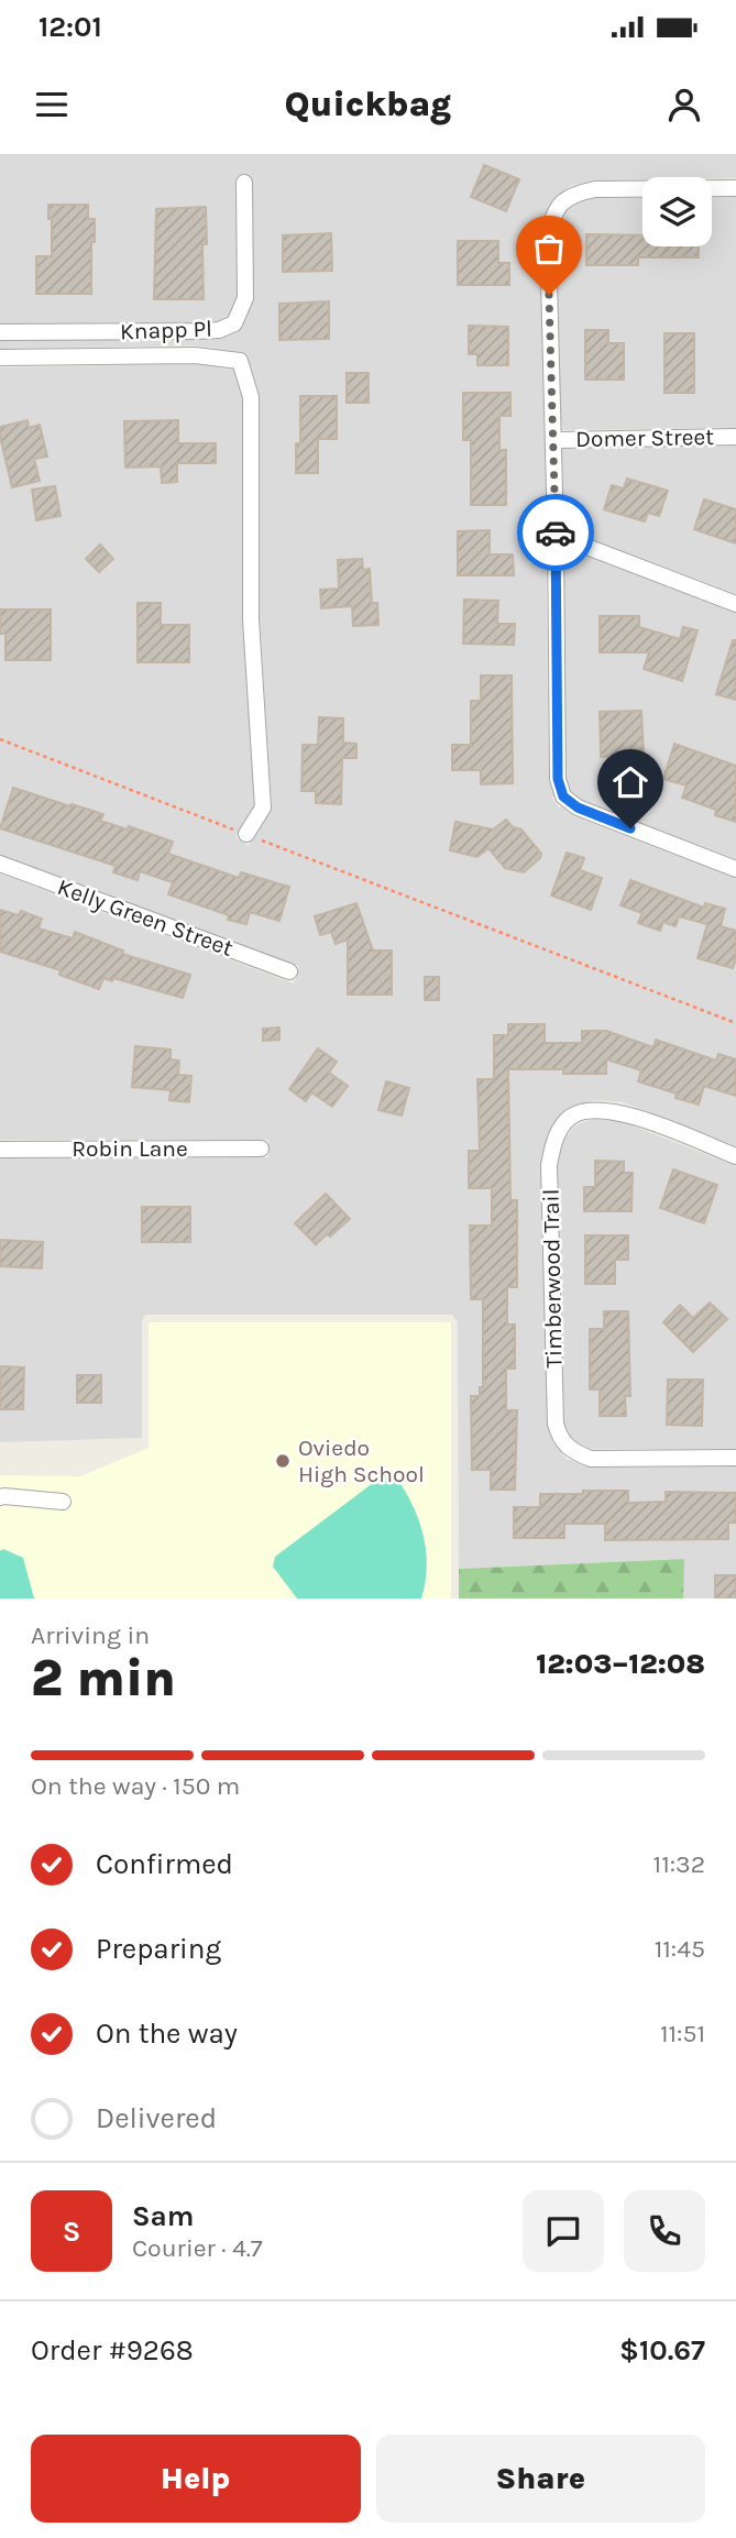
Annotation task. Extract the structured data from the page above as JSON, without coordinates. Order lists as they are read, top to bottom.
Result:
{
  "streets": {
    "street": [
      "Knapp Pl",
      "Domer Street",
      "Kelly Green Street",
      "Robin Lane",
      "Timberwood Trail"
    ]
  },
  "places": ["Oviedo High School"],
  "page": {
    "status": "12:01",
    "header": "Quickbag",
    "heading": ["2 min", "Arriving in", "12:03–12:08"],
    "panel": [
      "Sam",
      "Courier · 4.7",
      "Order #9268",
      "$10.67"
    ],
    "bar": "On the way · 150 m",
    "list": [
      ["Confirmed", "11:32"],
      ["Preparing", "11:45"],
      ["On the way", "11:51"],
      "Delivered"
    ],
    "round": "S",
    "buttons": ["Help", "Share"]
  }
}
